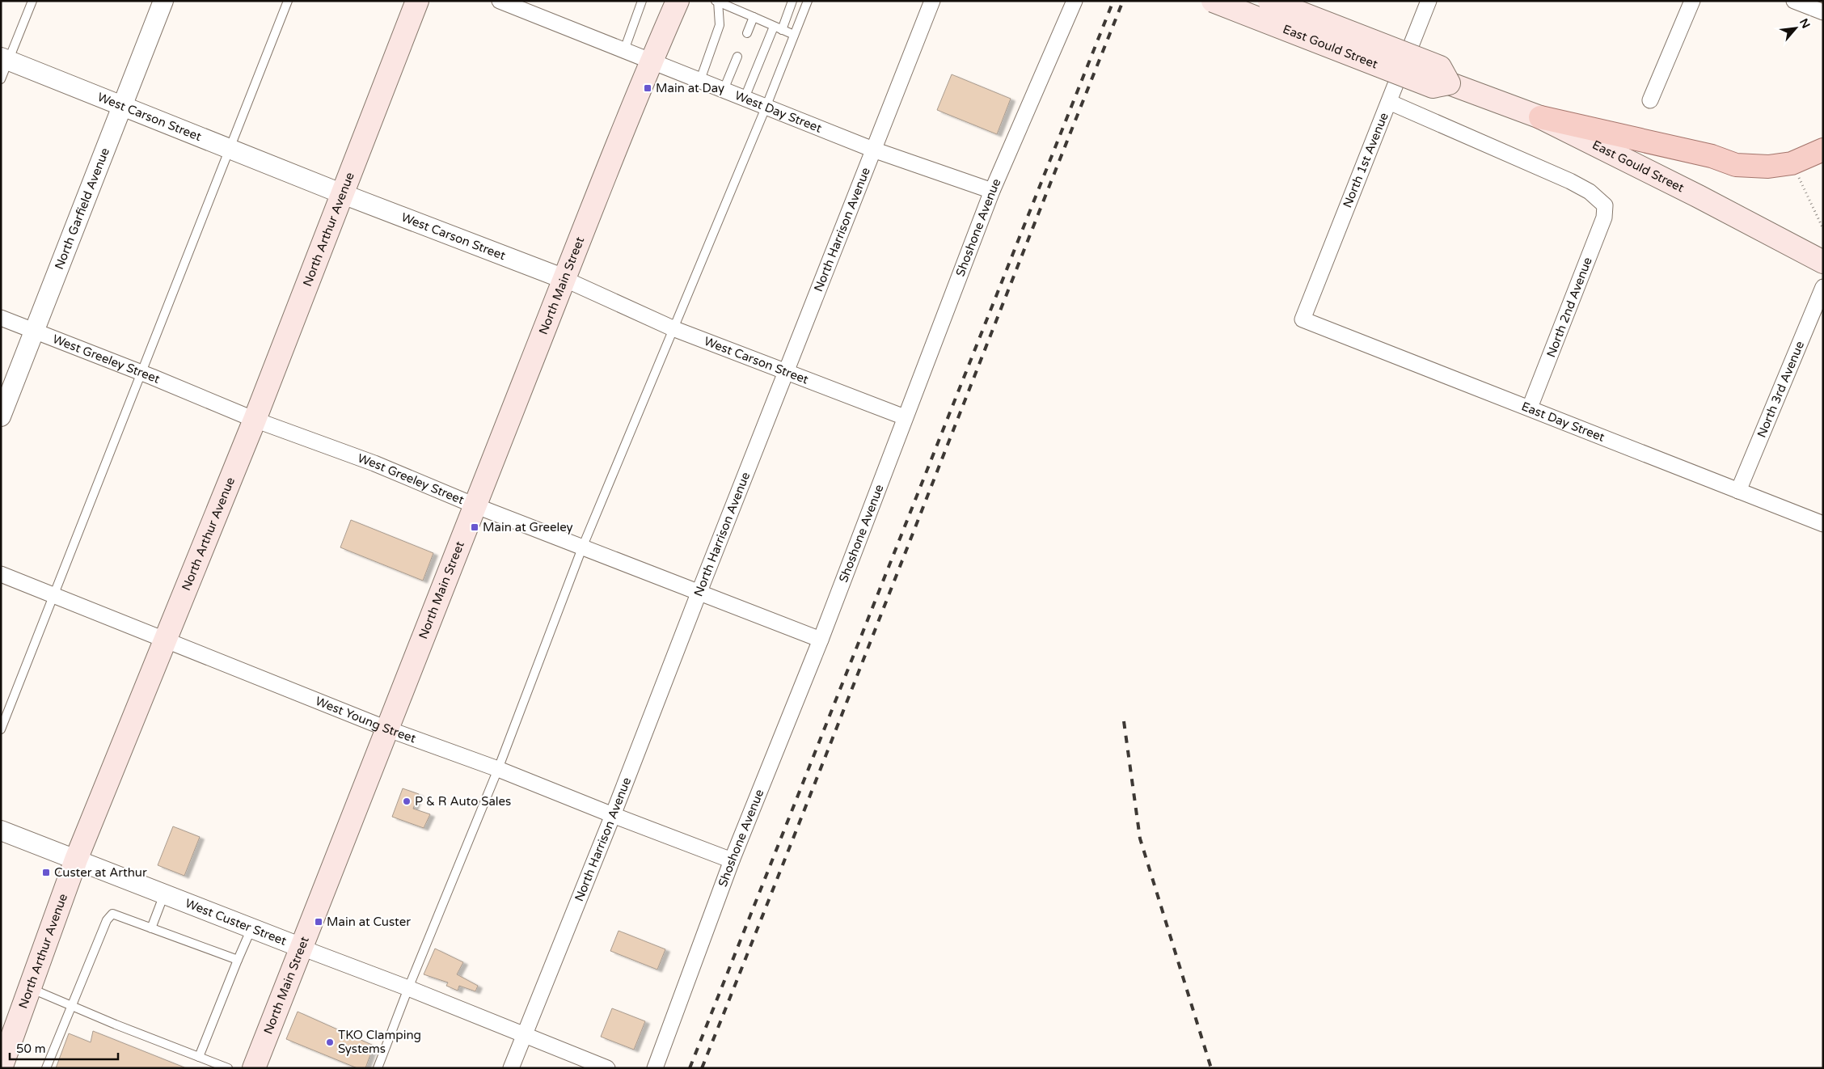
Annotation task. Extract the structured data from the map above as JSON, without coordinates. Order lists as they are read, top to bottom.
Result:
{
  "streets": {
    "main road": ["East Gould Street", "North Arthur Avenue", "North Main Street"],
    "street": [
      "West Day Street",
      "West Carson Street",
      "North 1st Avenue",
      "North Garfield Avenue",
      "Shoshone Avenue",
      "North Harrison Avenue",
      "North 2nd Avenue",
      "West Greeley Street",
      "North 3rd Avenue",
      "East Day Street",
      "West Young Street",
      "West Custer Street"
    ]
  },
  "crossings": [
    ["West Day Street", "Shoshone Avenue"],
    ["West Day Street", "North Harrison Avenue"],
    ["West Day Street", "North Main Street"],
    ["West Carson Street", "North Garfield Avenue"],
    ["West Carson Street", "Shoshone Avenue"],
    ["West Carson Street", "North Arthur Avenue"],
    ["West Carson Street", "North Harrison Avenue"],
    ["West Carson Street", "North Main Street"],
    ["North 1st Avenue", "North 2nd Avenue"],
    ["North 1st Avenue", "East Day Street"],
    ["North Garfield Avenue", "West Greeley Street"],
    ["Shoshone Avenue", "West Greeley Street"],
    ["Shoshone Avenue", "West Young Street"],
    ["North Arthur Avenue", "West Greeley Street"],
    ["North Arthur Avenue", "West Young Street"],
    ["North Arthur Avenue", "West Custer Street"],
    ["North Harrison Avenue", "West Greeley Street"],
    ["North Harrison Avenue", "West Young Street"],
    ["North Harrison Avenue", "West Custer Street"],
    ["North Main Street", "West Greeley Street"],
    ["North Main Street", "West Young Street"],
    ["North Main Street", "West Custer Street"],
    ["North 2nd Avenue", "East Day Street"],
    ["North 3rd Avenue", "East Day Street"]
  ],
  "places": {
    "transit": [
      "Main at Day",
      "Main at Greeley",
      "Custer at Arthur",
      "Main at Custer"
    ],
    "other": ["P & R Auto Sales", "TKO Clamping Systems"]
  },
  "scale_bar": "50 m",
  "north": "top right"
}
